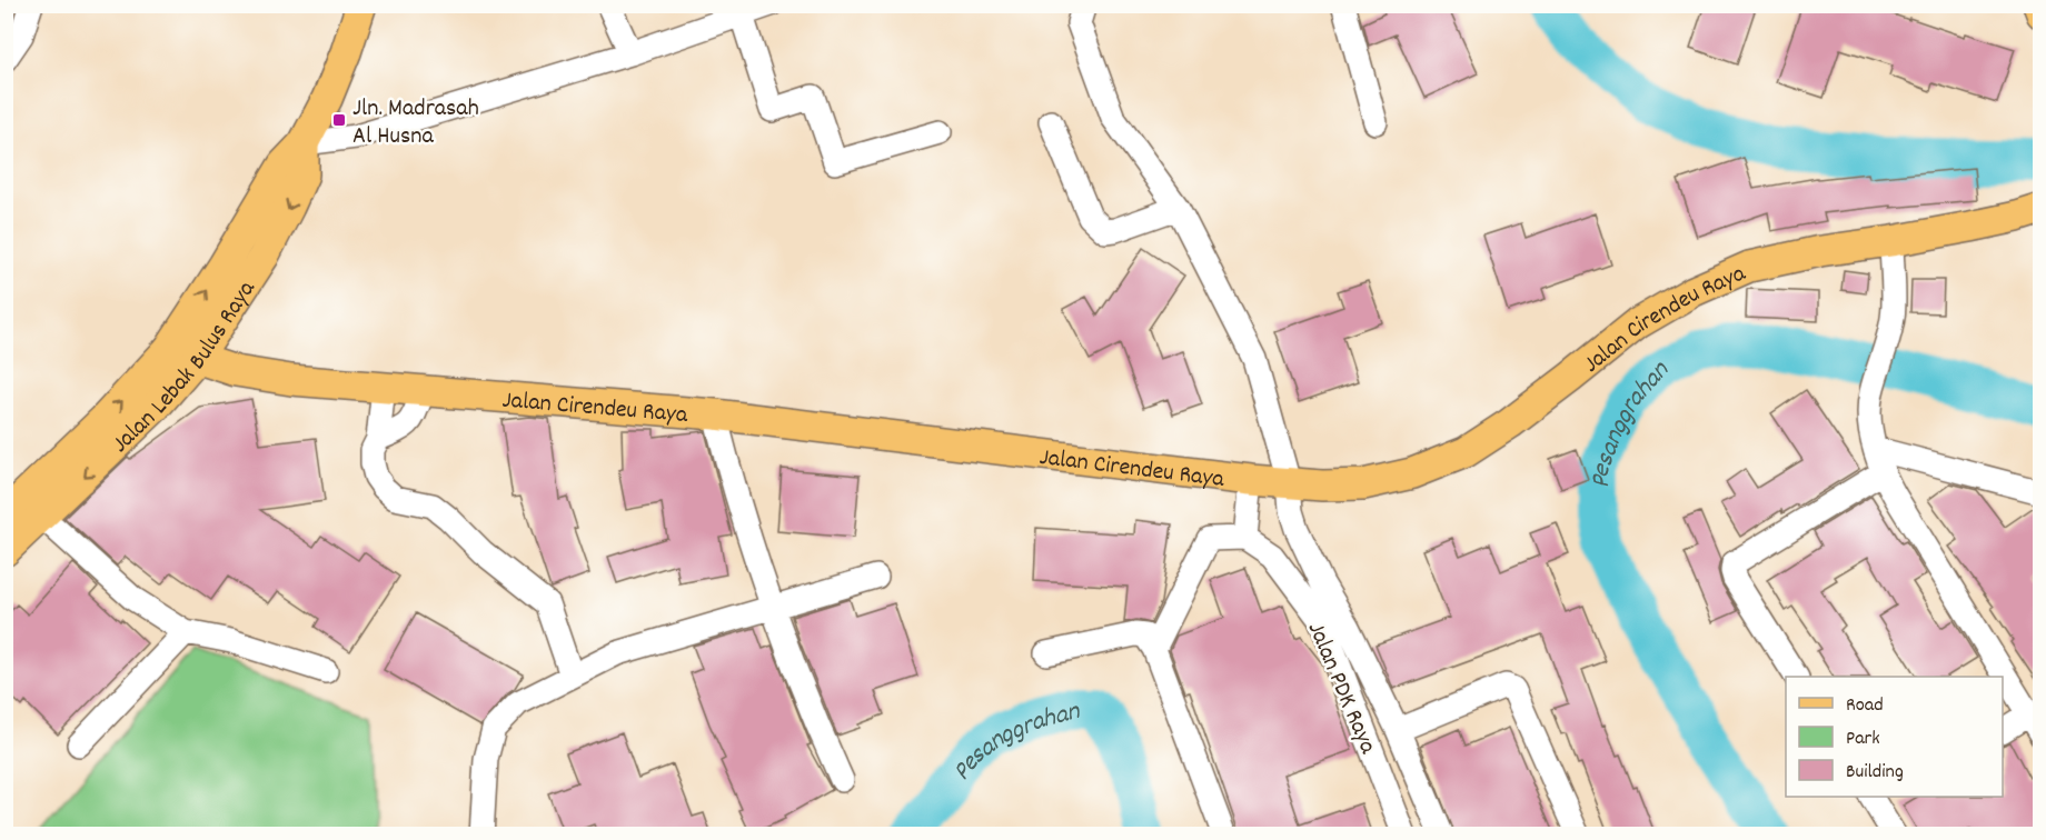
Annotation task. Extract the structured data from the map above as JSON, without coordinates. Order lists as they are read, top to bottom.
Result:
{
  "streets": {
    "main road": ["Jalan Cirendeu Raya", "Jalan Lebak Bulus Raya"],
    "street": ["Jalan PDK Raya"]
  },
  "crossings": [
    ["Jalan Cirendeu Raya", "Jalan Lebak Bulus Raya"]
  ],
  "water": ["Pesanggrahan"],
  "places": {
    "transit": ["Jln. Madrasah Al Husna"]
  },
  "legend": ["Road", "Park", "Building"]
}
